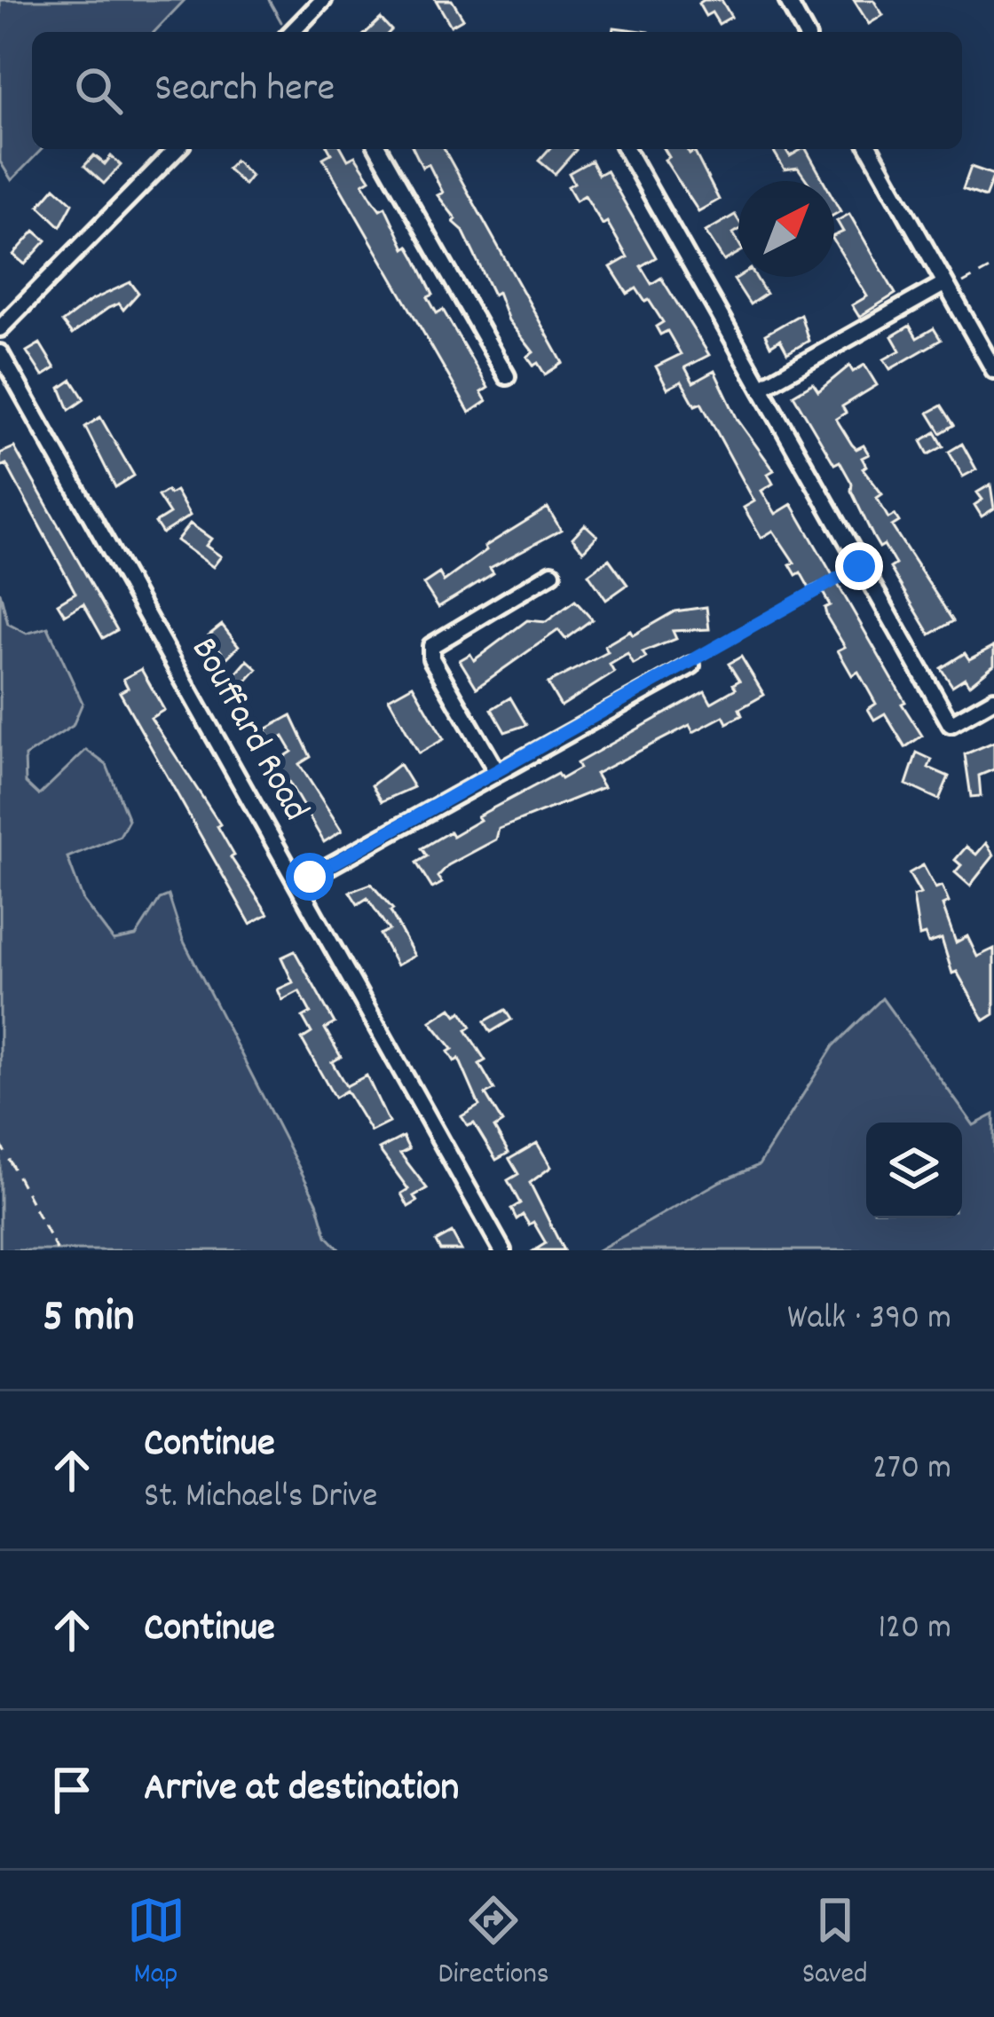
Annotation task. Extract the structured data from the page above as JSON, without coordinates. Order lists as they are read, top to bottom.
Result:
{
  "streets": {
    "street": ["Bouffard Road"]
  },
  "north": "top right",
  "page": {
    "search": "Search here",
    "heading": ["5 min", "Walk · 390 m"],
    "list": [
      ["Continue", "St. Michael's Drive", "270 m"],
      ["Continue", "120 m"],
      "Arrive at destination"
    ],
    "nav": ["Map", "Directions", "Saved"]
  }
}
